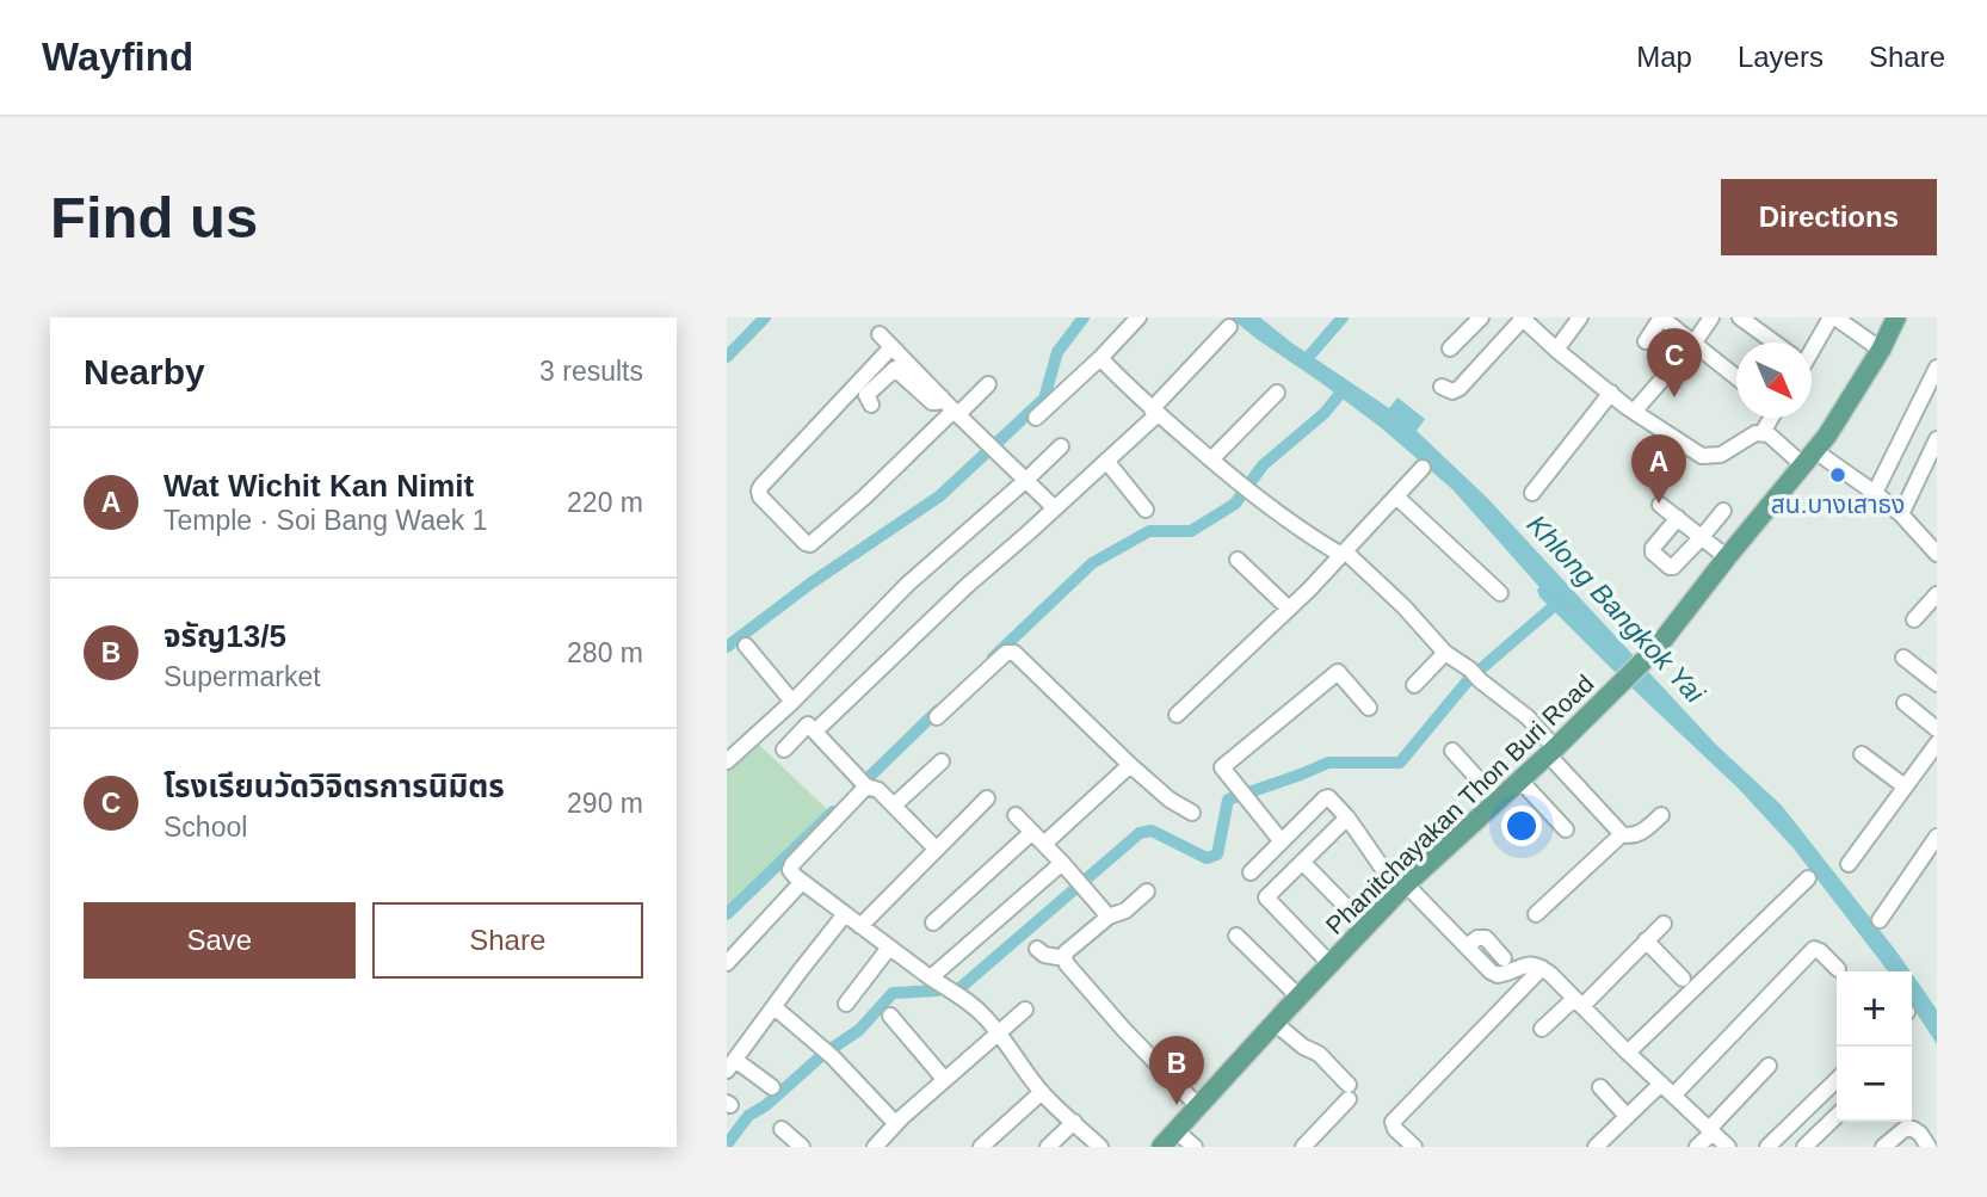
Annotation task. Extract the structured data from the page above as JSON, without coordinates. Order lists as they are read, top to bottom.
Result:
{
  "streets": {
    "main road": ["Phanitchayakan Thon Buri Road"]
  },
  "water": ["Khlong Bangkok Yai"],
  "places": ["สน.บางเสาธง"],
  "north": "bottom right",
  "page": {
    "header": "Wayfind",
    "nav": ["Map", "Layers", "Share"],
    "buttons": [
      "Directions",
      ["Save", "Share"]
    ],
    "title": "Find us",
    "heading": ["Nearby", "3 results"],
    "pins": ["C", "A", "B"],
    "list": [
      {
        "mark": "A",
        "name": "Wat Wichit Kan Nimit",
        "note": "Temple · Soi Bang Waek 1",
        "value": "220 m"
      },
      {
        "mark": "B",
        "name": "จรัญ13/5",
        "note": "Supermarket",
        "value": "280 m"
      },
      {
        "mark": "C",
        "name": "โรงเรียนวัดวิจิตรการนิมิตร",
        "note": "School",
        "value": "290 m"
      }
    ],
    "map_buttons": ["+", "−"]
  }
}
